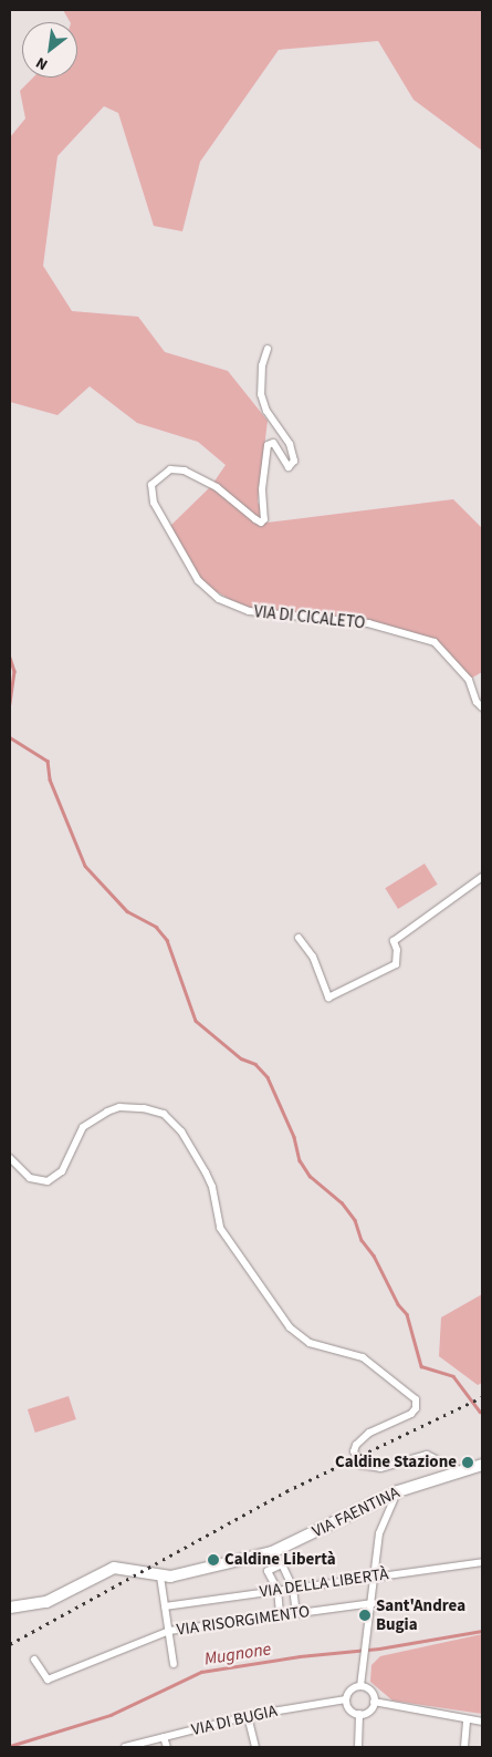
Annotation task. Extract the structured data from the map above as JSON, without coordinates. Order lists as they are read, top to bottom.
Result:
{
  "streets": {
    "main road": ["VIA FAENTINA"],
    "street": [
      "VIA DI CICALETO",
      "VIA DELLA LIBERTÀ",
      "VIA RISORGIMENTO",
      "VIA DI BUGIA"
    ]
  },
  "water": ["Mugnone"],
  "places": ["Caldine Stazione", "Caldine Libertà", "Sant'Andrea Bugia"],
  "north": "bottom left"
}
